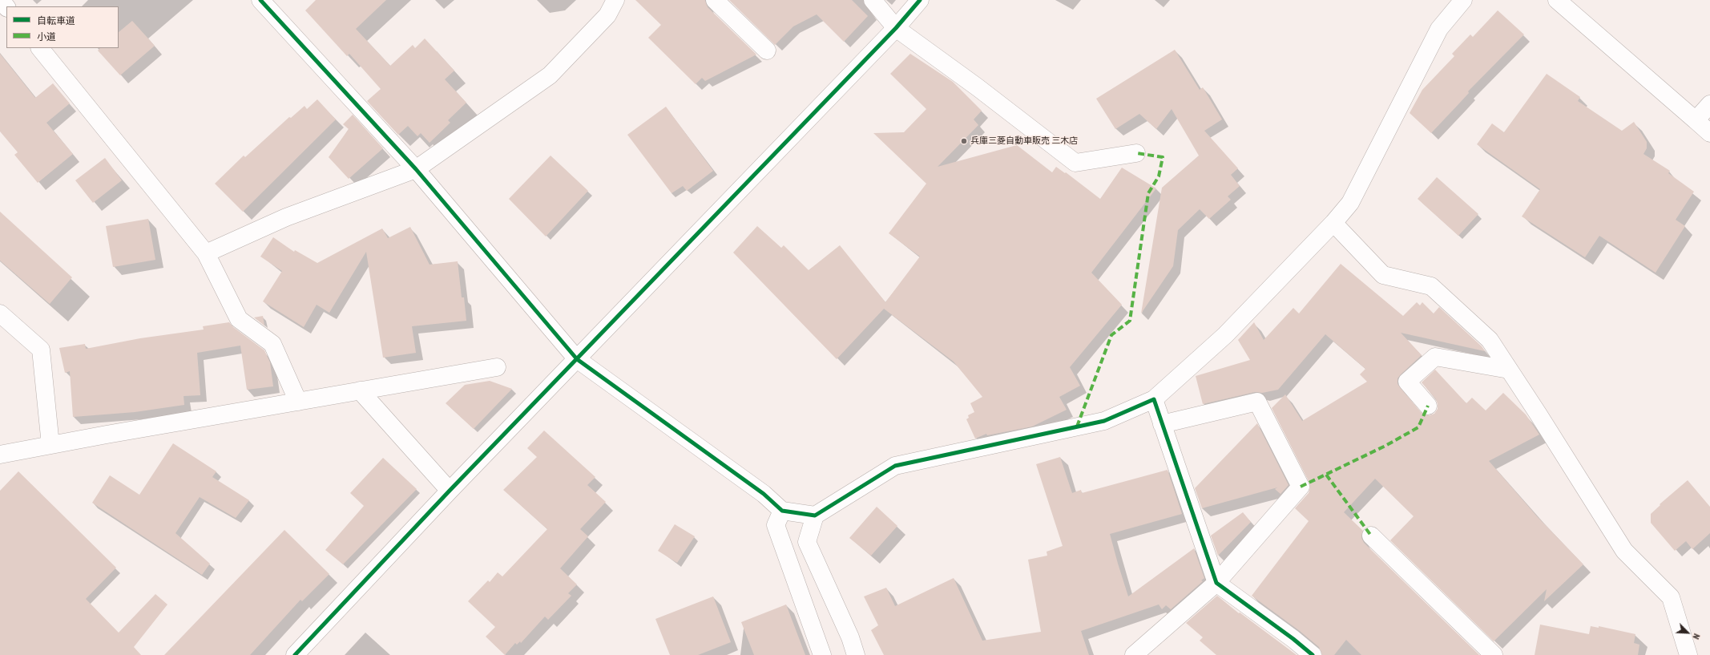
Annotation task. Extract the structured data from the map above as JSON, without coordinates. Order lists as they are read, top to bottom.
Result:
{
  "places": ["兵庫三菱自動車販売 三木店"],
  "legend": ["自転車道", "小道"],
  "north": "bottom right"
}
